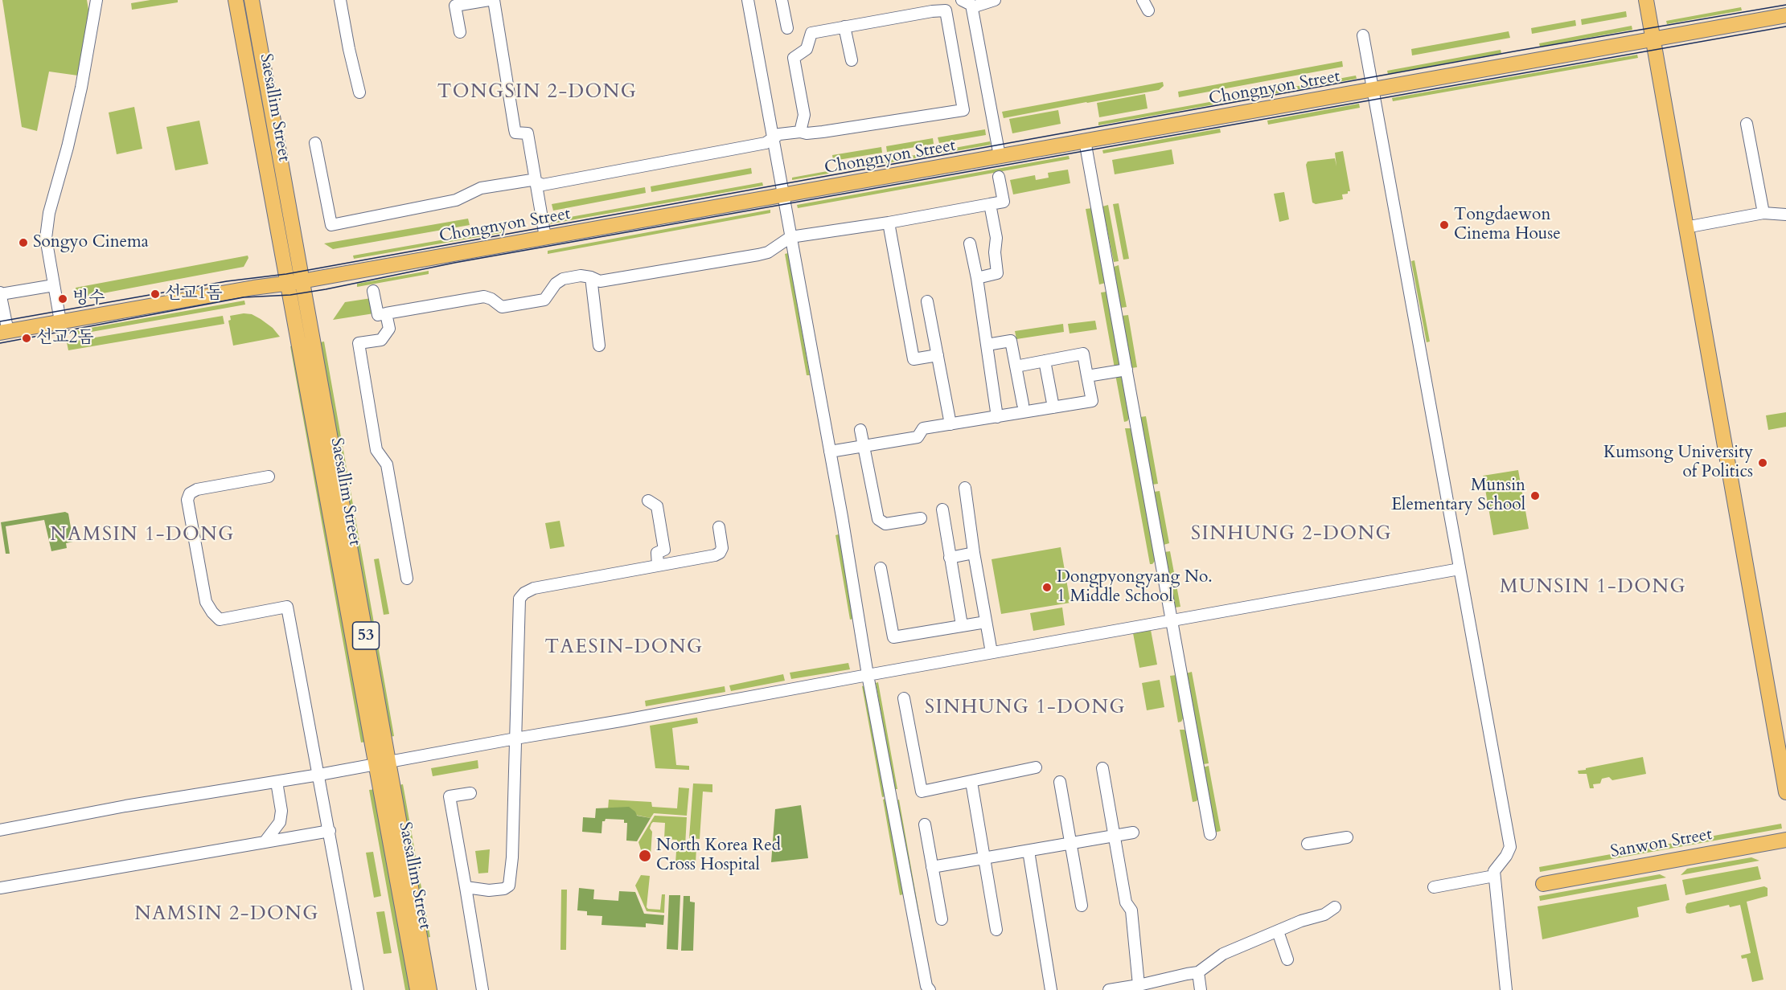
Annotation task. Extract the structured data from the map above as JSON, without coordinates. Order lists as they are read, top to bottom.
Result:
{
  "streets": {
    "main road": [
      "Chongnyon Street",
      "Saesallim Street",
      "53",
      "Sanwon Street"
    ]
  },
  "crossings": [
    ["Chongnyon Street", "Saesallim Street"]
  ],
  "districts": [
    "TONGSIN 2-DONG",
    "SINHUNG 2-DONG",
    "NAMSIN 1-DONG",
    "MUNSIN 1-DONG",
    "TAESIN-DONG",
    "SINHUNG 1-DONG",
    "NAMSIN 2-DONG"
  ],
  "places": [
    "Tongdaewon Cinema House",
    "Songyo Cinema",
    "선교1돔",
    "빙수",
    "선교2돔",
    "Kumsong University of Politics",
    "Munsin Elementary School",
    "Dongpyongyang No. 1 Middle School",
    "North Korea Red Cross Hospital"
  ]
}
